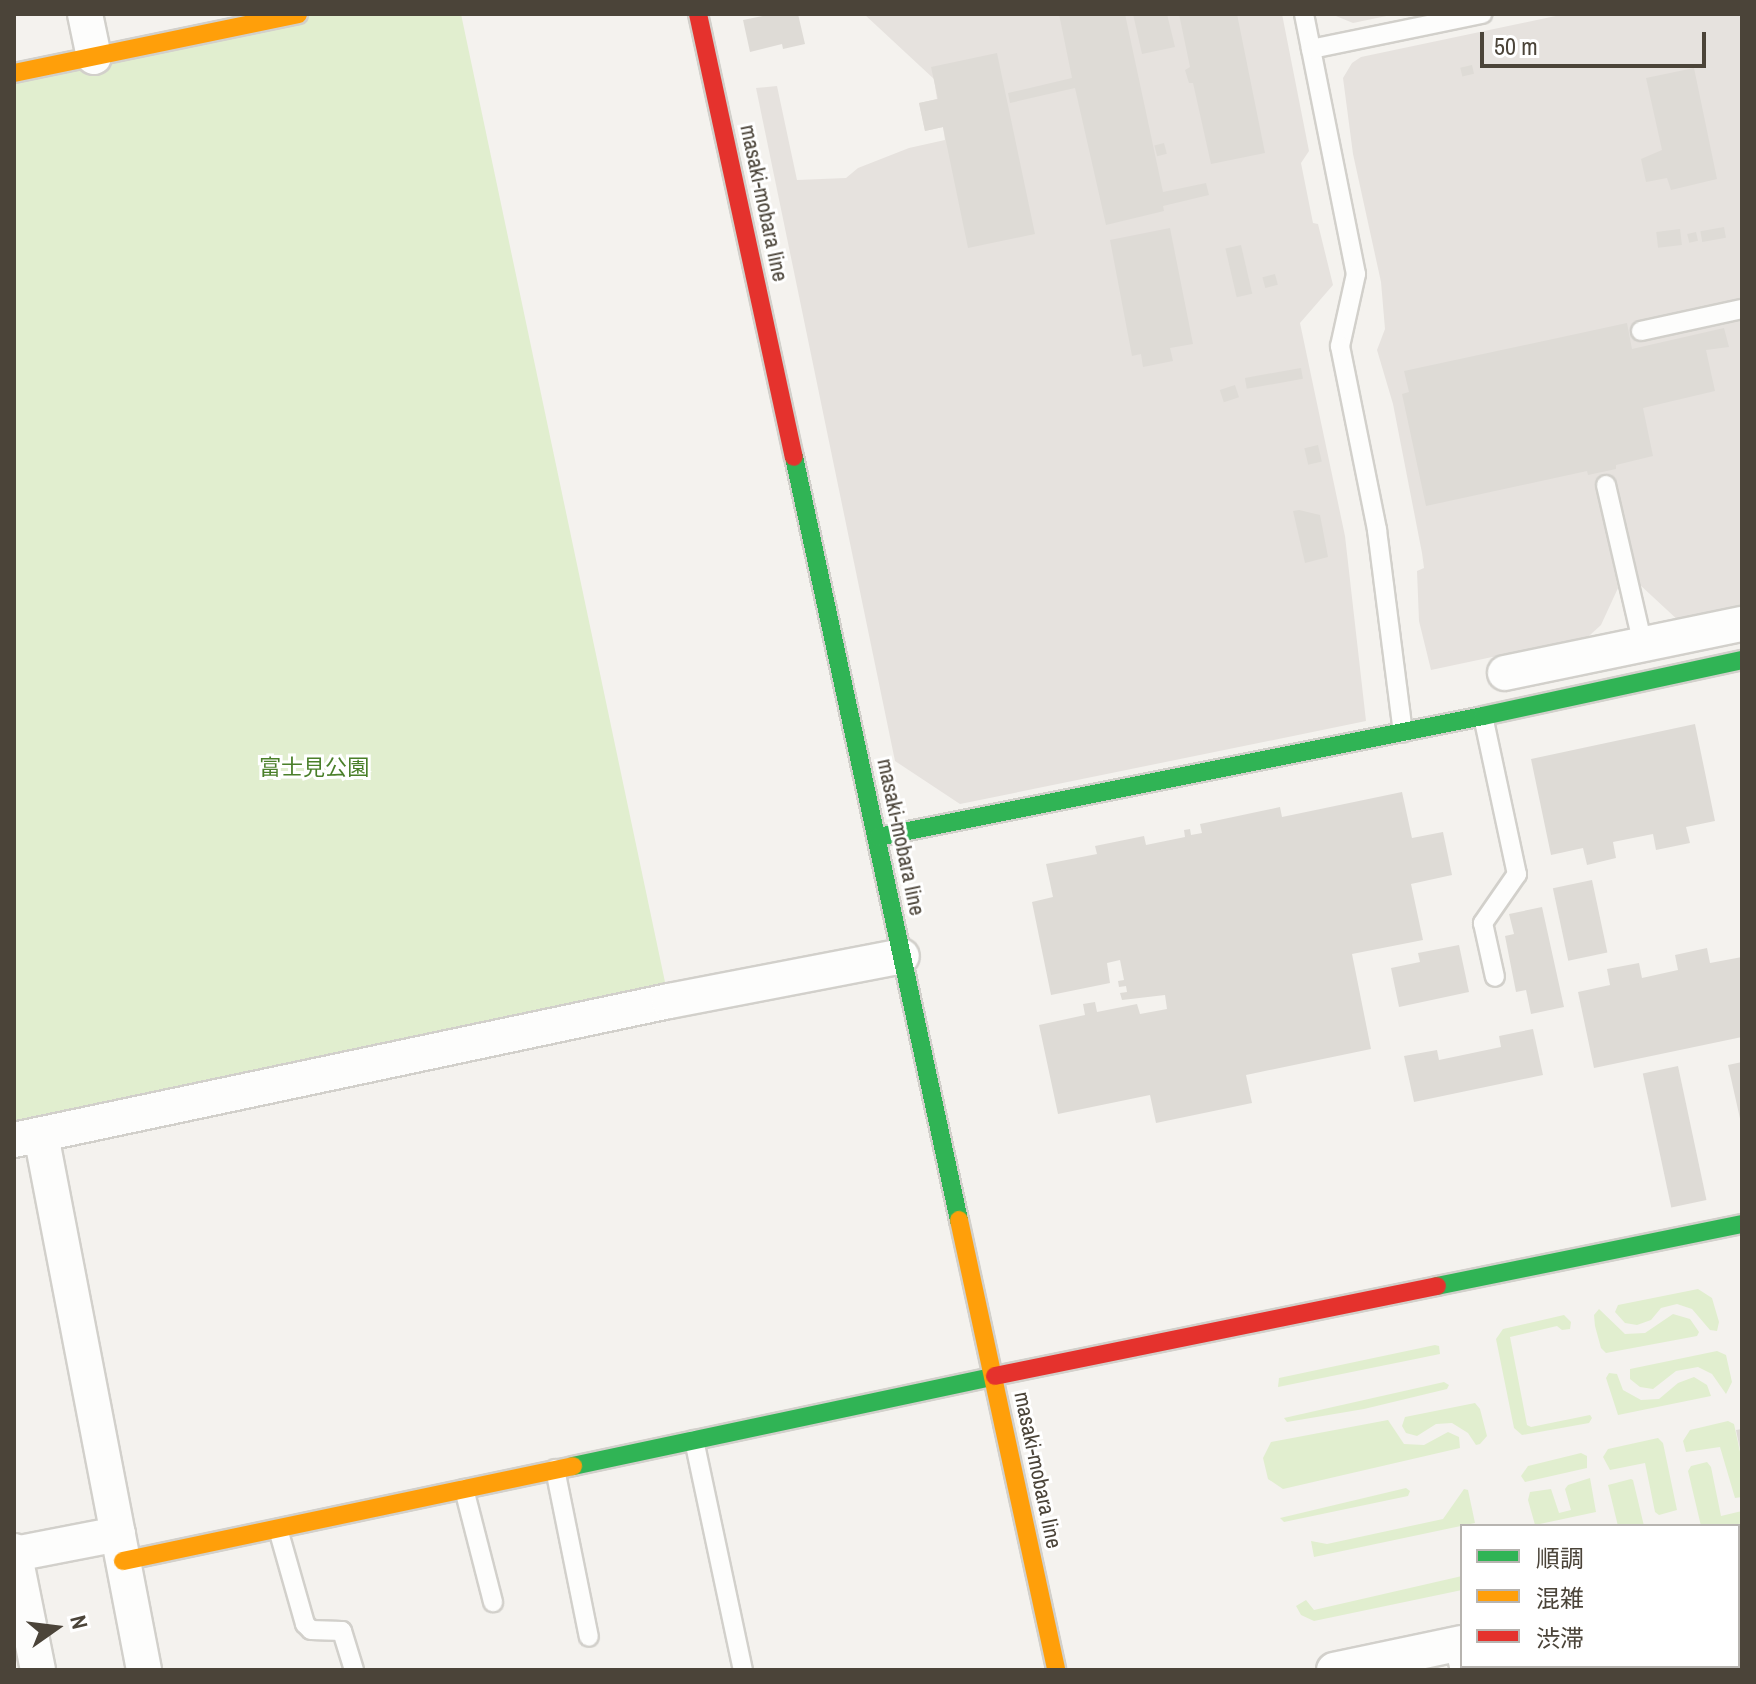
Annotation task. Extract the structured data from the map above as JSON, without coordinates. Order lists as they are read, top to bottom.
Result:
{
  "streets": {
    "street": ["masaki-mobara line"]
  },
  "parks": ["富士見公園"],
  "legend": ["順調", "混雑", "渋滞"],
  "scale_bar": "50 m",
  "north": "right"
}
